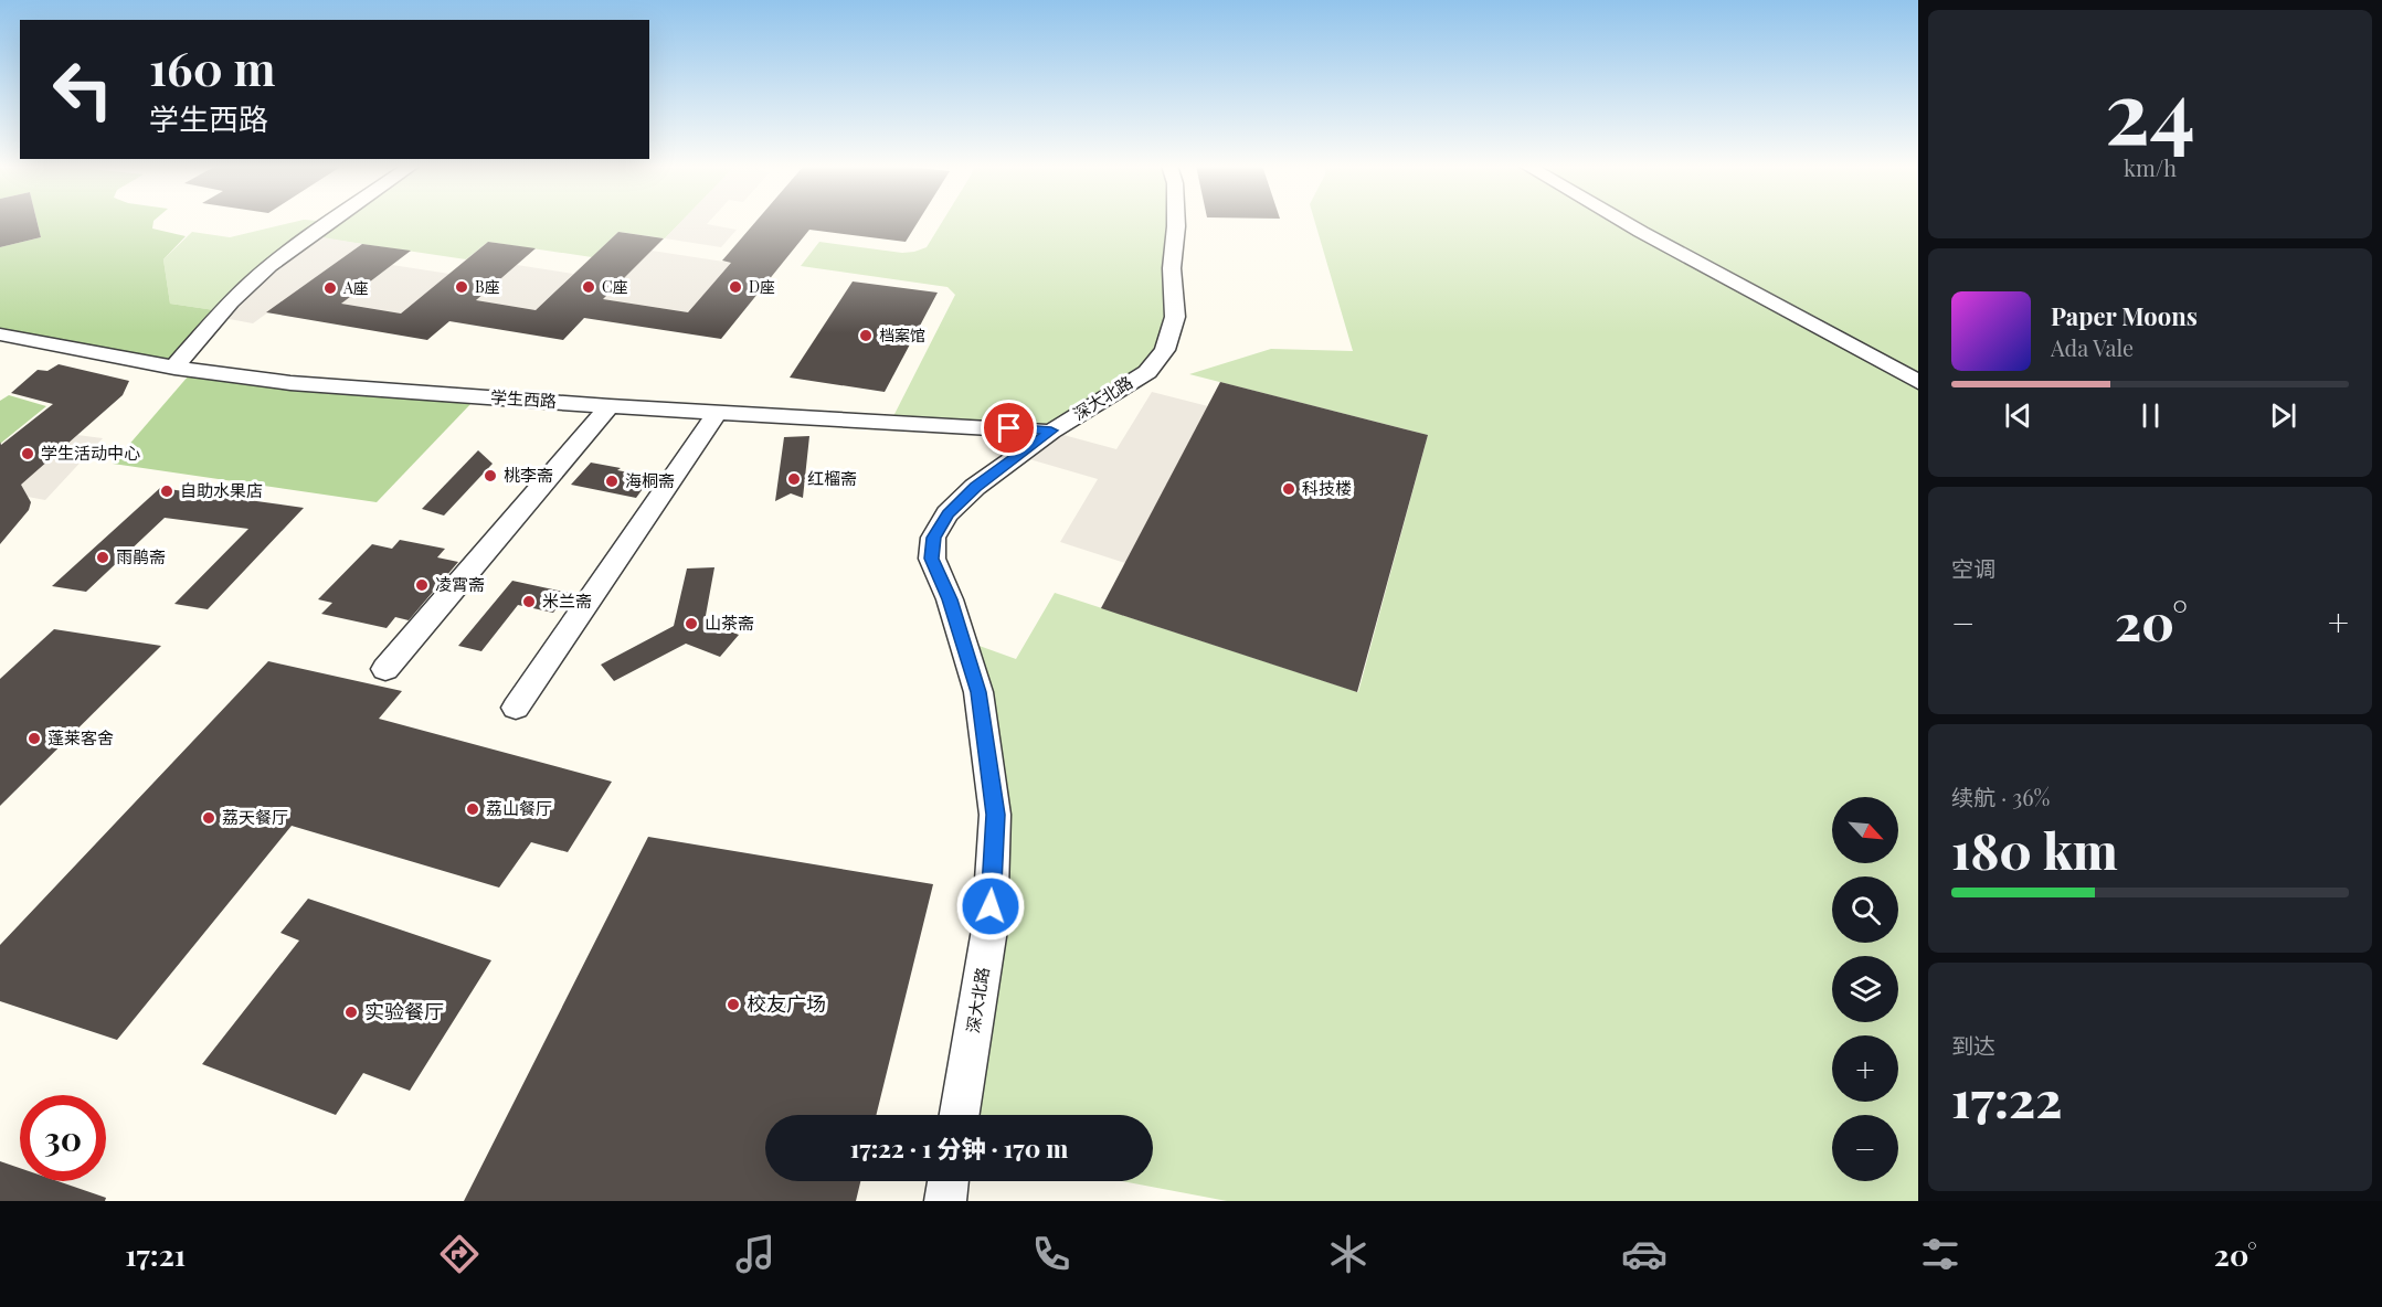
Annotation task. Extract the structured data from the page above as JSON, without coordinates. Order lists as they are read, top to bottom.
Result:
{
  "streets": {
    "street": ["深大北路", "学生西路"]
  },
  "crossings": [
    ["深大北路", "学生西路"]
  ],
  "places": [
    "B座",
    "C座",
    "D座",
    "A座",
    "档案馆",
    "学生活动中心",
    "桃李斋",
    "红榴斋",
    "海桐斋",
    "科技楼",
    "自助水果店",
    "雨鹃斋",
    "凌霄斋",
    "米兰斋",
    "山茶斋",
    "蓬莱客舍",
    "荔山餐厅",
    "荔天餐厅",
    "校友广场",
    "实验餐厅"
  ],
  "north": "bottom right",
  "page": {
    "tile": [
      ["24", "km/h"],
      "空调",
      ["续航 · 36%", "180 km"],
      ["到达", "17:22"]
    ],
    "turn": ["160 m", "学生西路"],
    "song": ["Paper Moons", "Ada Vale"],
    "heat": ["−", "20°", "+"],
    "map_buttons": ["+", "−"],
    "limit": "30",
    "trip": "17:22 · 1 分钟 · 170 m",
    "tabs": ["17:21", "20°"]
  }
}
